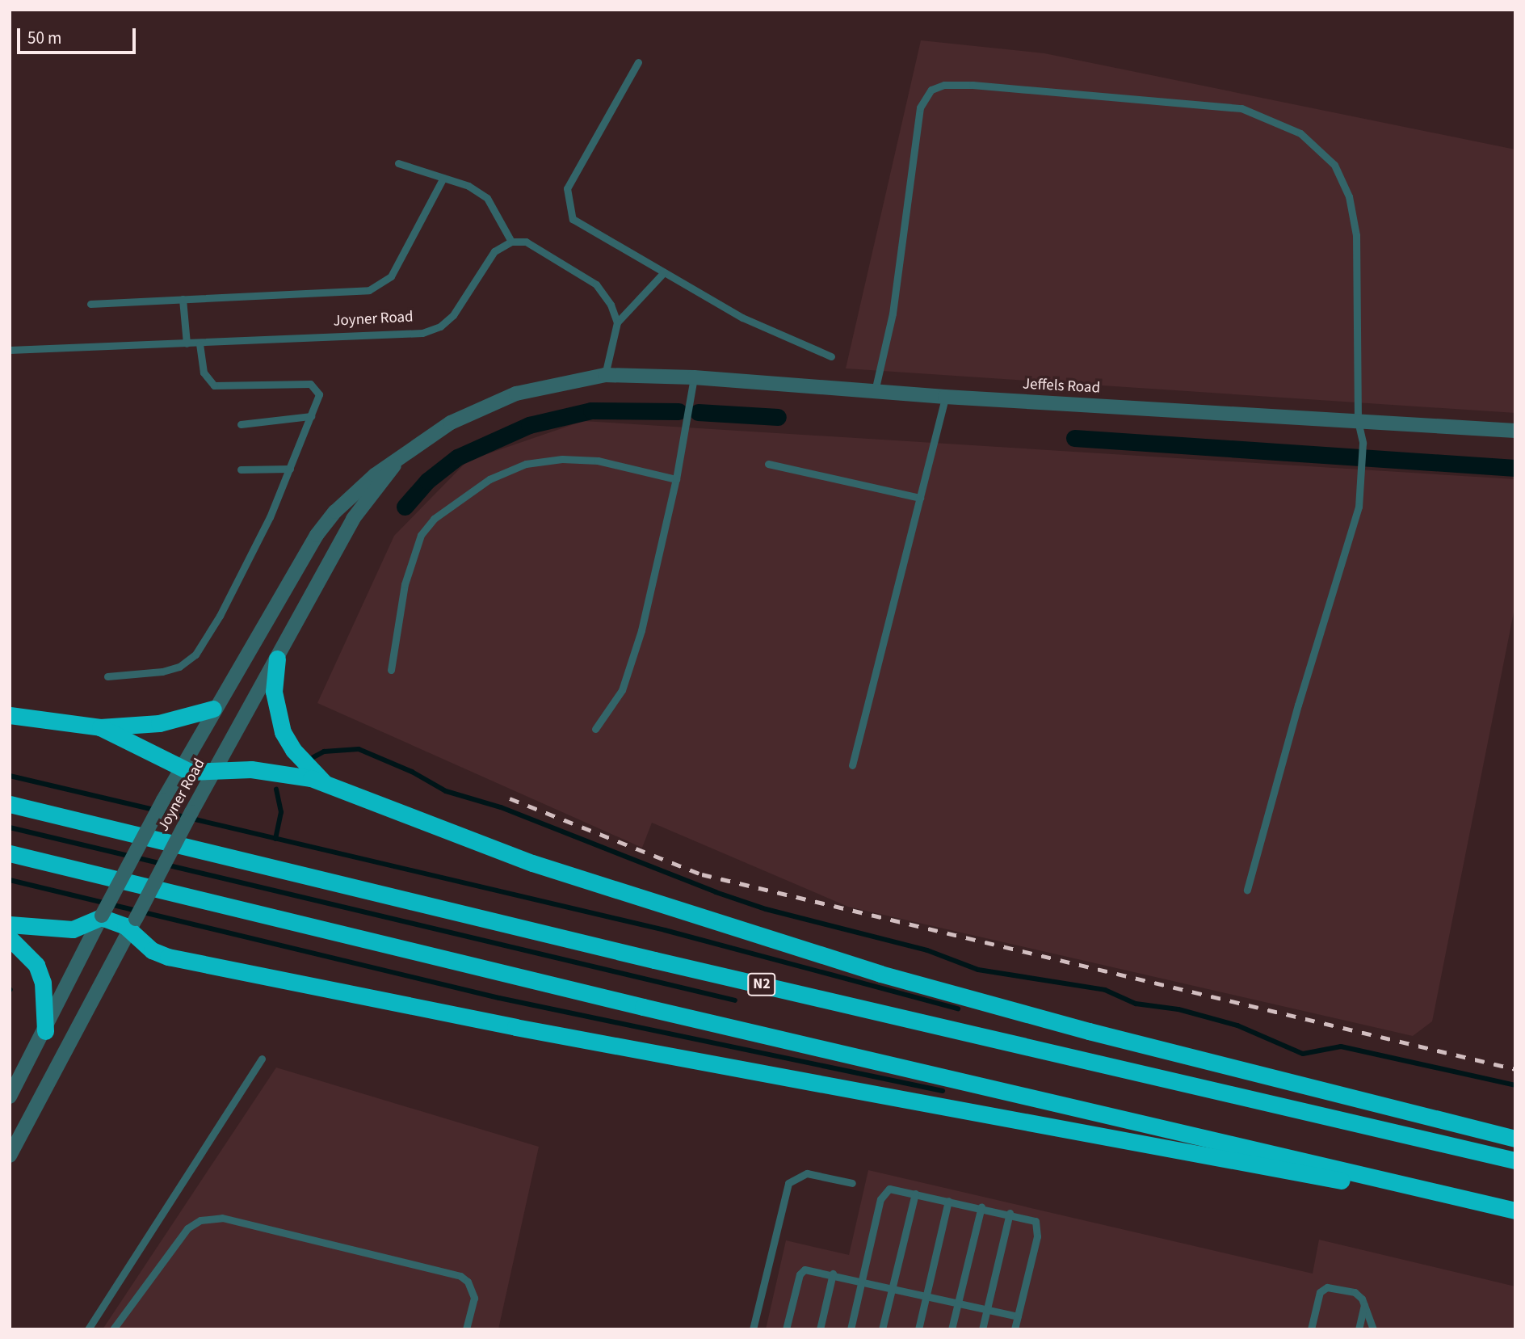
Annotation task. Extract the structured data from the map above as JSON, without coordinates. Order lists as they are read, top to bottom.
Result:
{
  "streets": {
    "highway": ["N2"],
    "street": ["Joyner Road", "Jeffels Road"]
  },
  "crossings": [
    ["Joyner Road", "Jeffels Road"]
  ],
  "scale_bar": "50 m"
}
